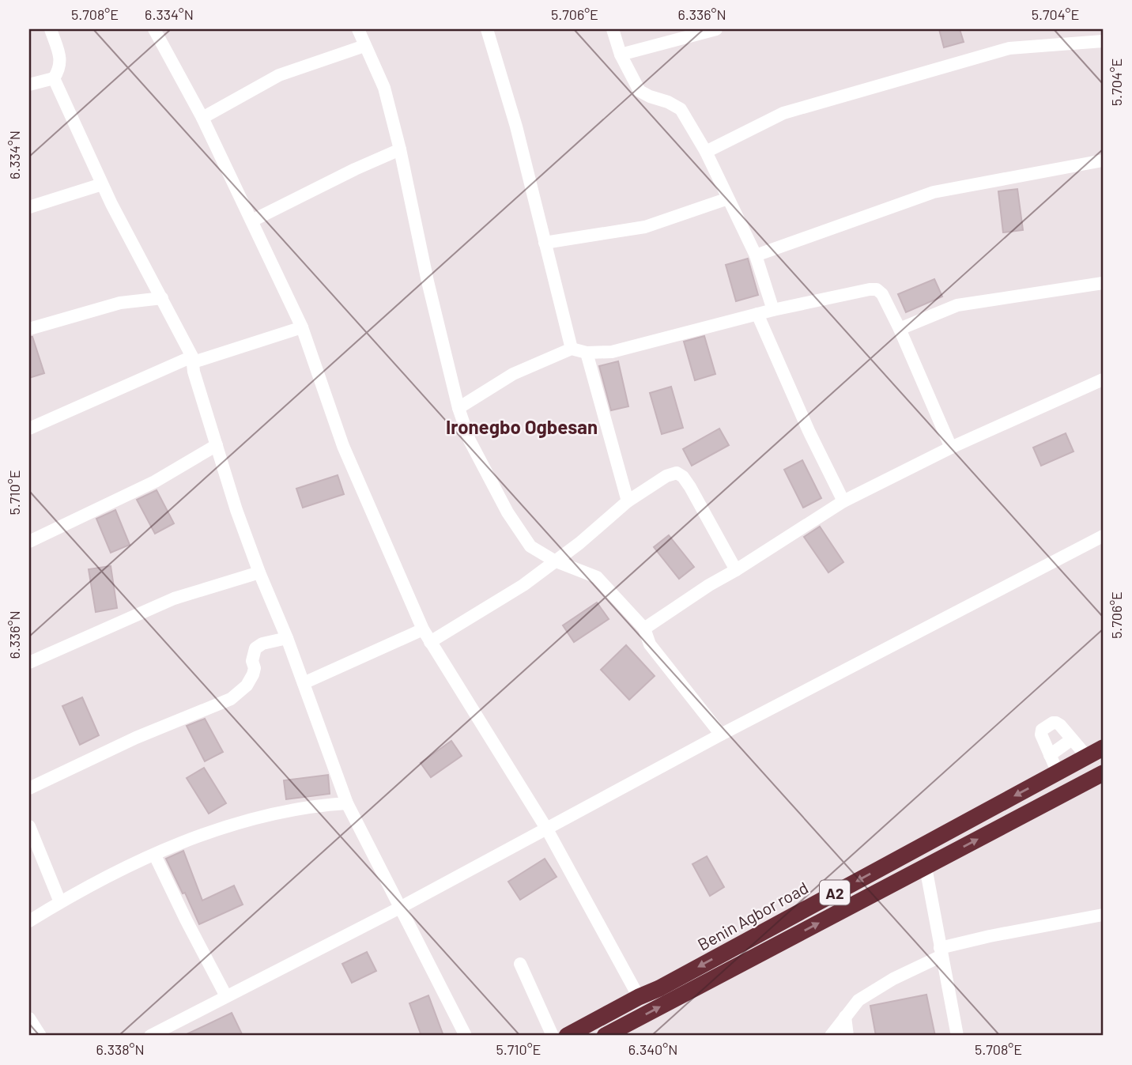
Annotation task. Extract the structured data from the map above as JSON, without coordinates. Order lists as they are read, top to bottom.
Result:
{
  "streets": {
    "highway": ["A2", "Benin Agbor road"]
  },
  "districts": ["Ironegbo Ogbesan"],
  "coordinates": [
    "5.708°E",
    "6.334°N",
    "5.706°E",
    "6.336°N",
    "5.704°E",
    "5.710°E",
    "6.338°N",
    "6.340°N"
  ]
}
